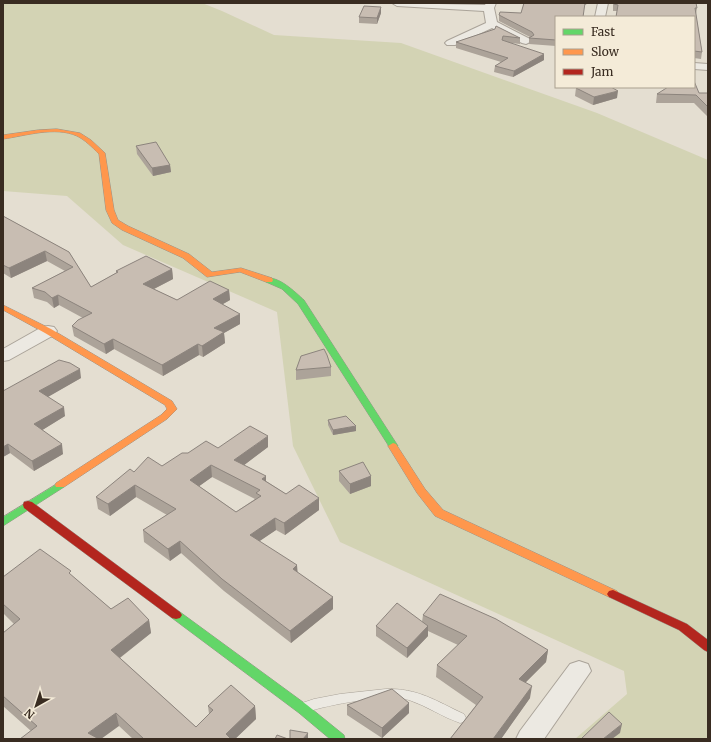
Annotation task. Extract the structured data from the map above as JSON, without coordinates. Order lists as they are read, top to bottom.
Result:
{
  "legend": ["Fast", "Slow", "Jam"],
  "north": "bottom left"
}
